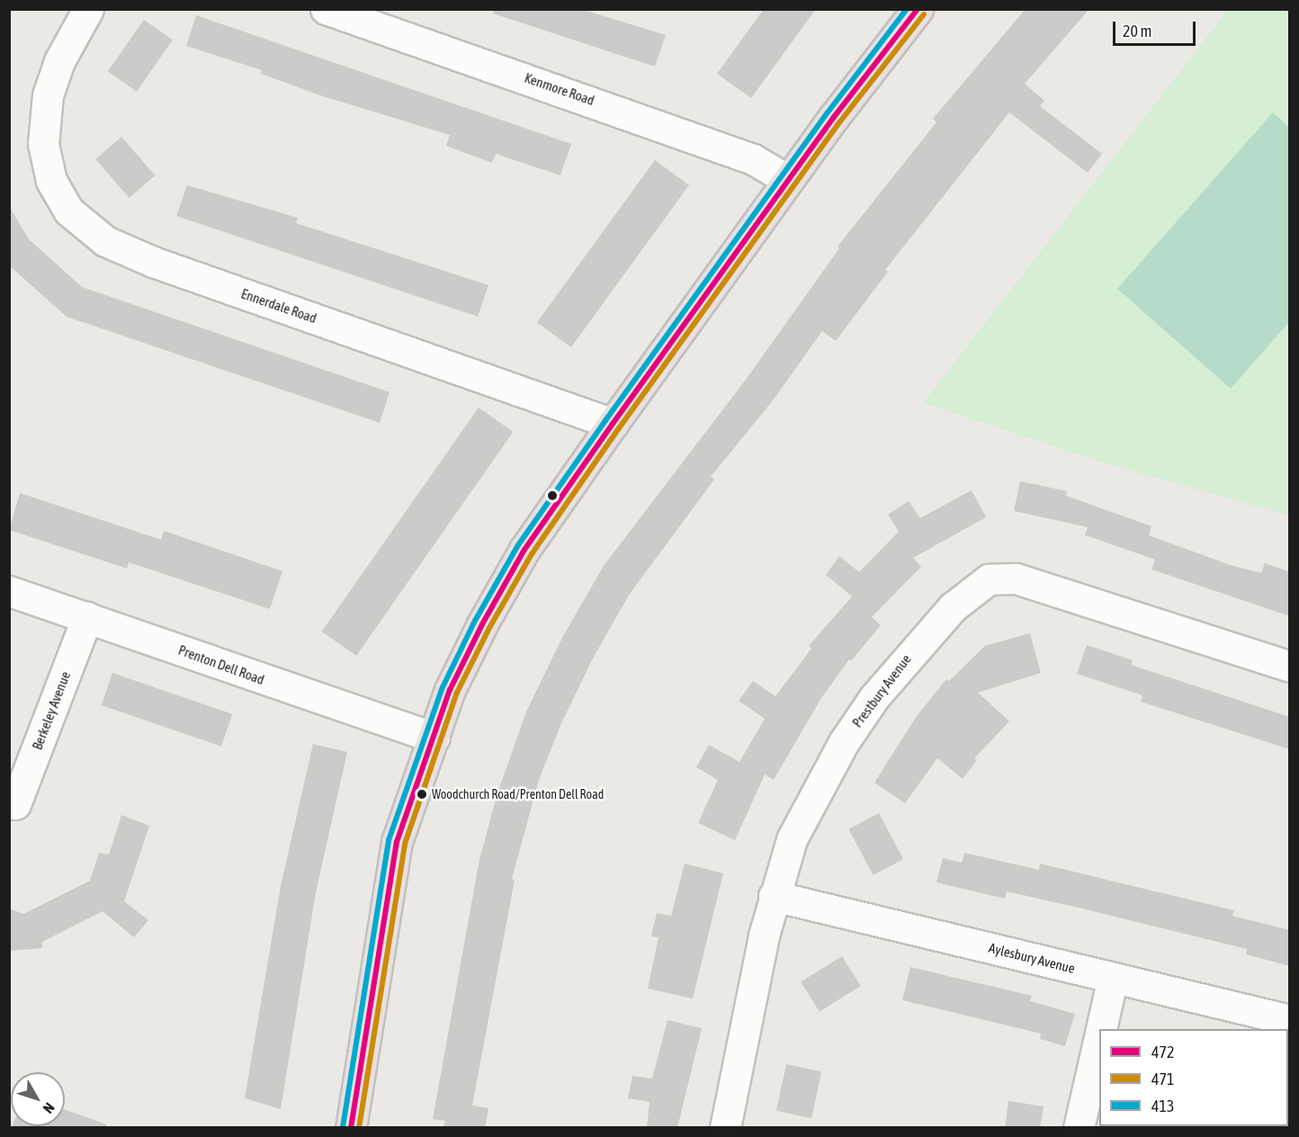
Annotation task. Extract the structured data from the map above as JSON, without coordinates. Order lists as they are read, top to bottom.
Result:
{
  "streets": {
    "street": [
      "Kenmore Road",
      "Ennerdale Road",
      "Prenton Dell Road",
      "Prestbury Avenue",
      "Berkeley Avenue",
      "Aylesbury Avenue"
    ]
  },
  "crossings": [
    ["Prenton Dell Road", "Berkeley Avenue"],
    ["Prestbury Avenue", "Aylesbury Avenue"]
  ],
  "places": ["Woodchurch Road/Prenton Dell Road"],
  "lines": ["transit line 472", "transit line 413", "transit line 471"],
  "legend": ["472", "471", "413"],
  "scale_bar": "20 m",
  "north": "bottom right"
}
